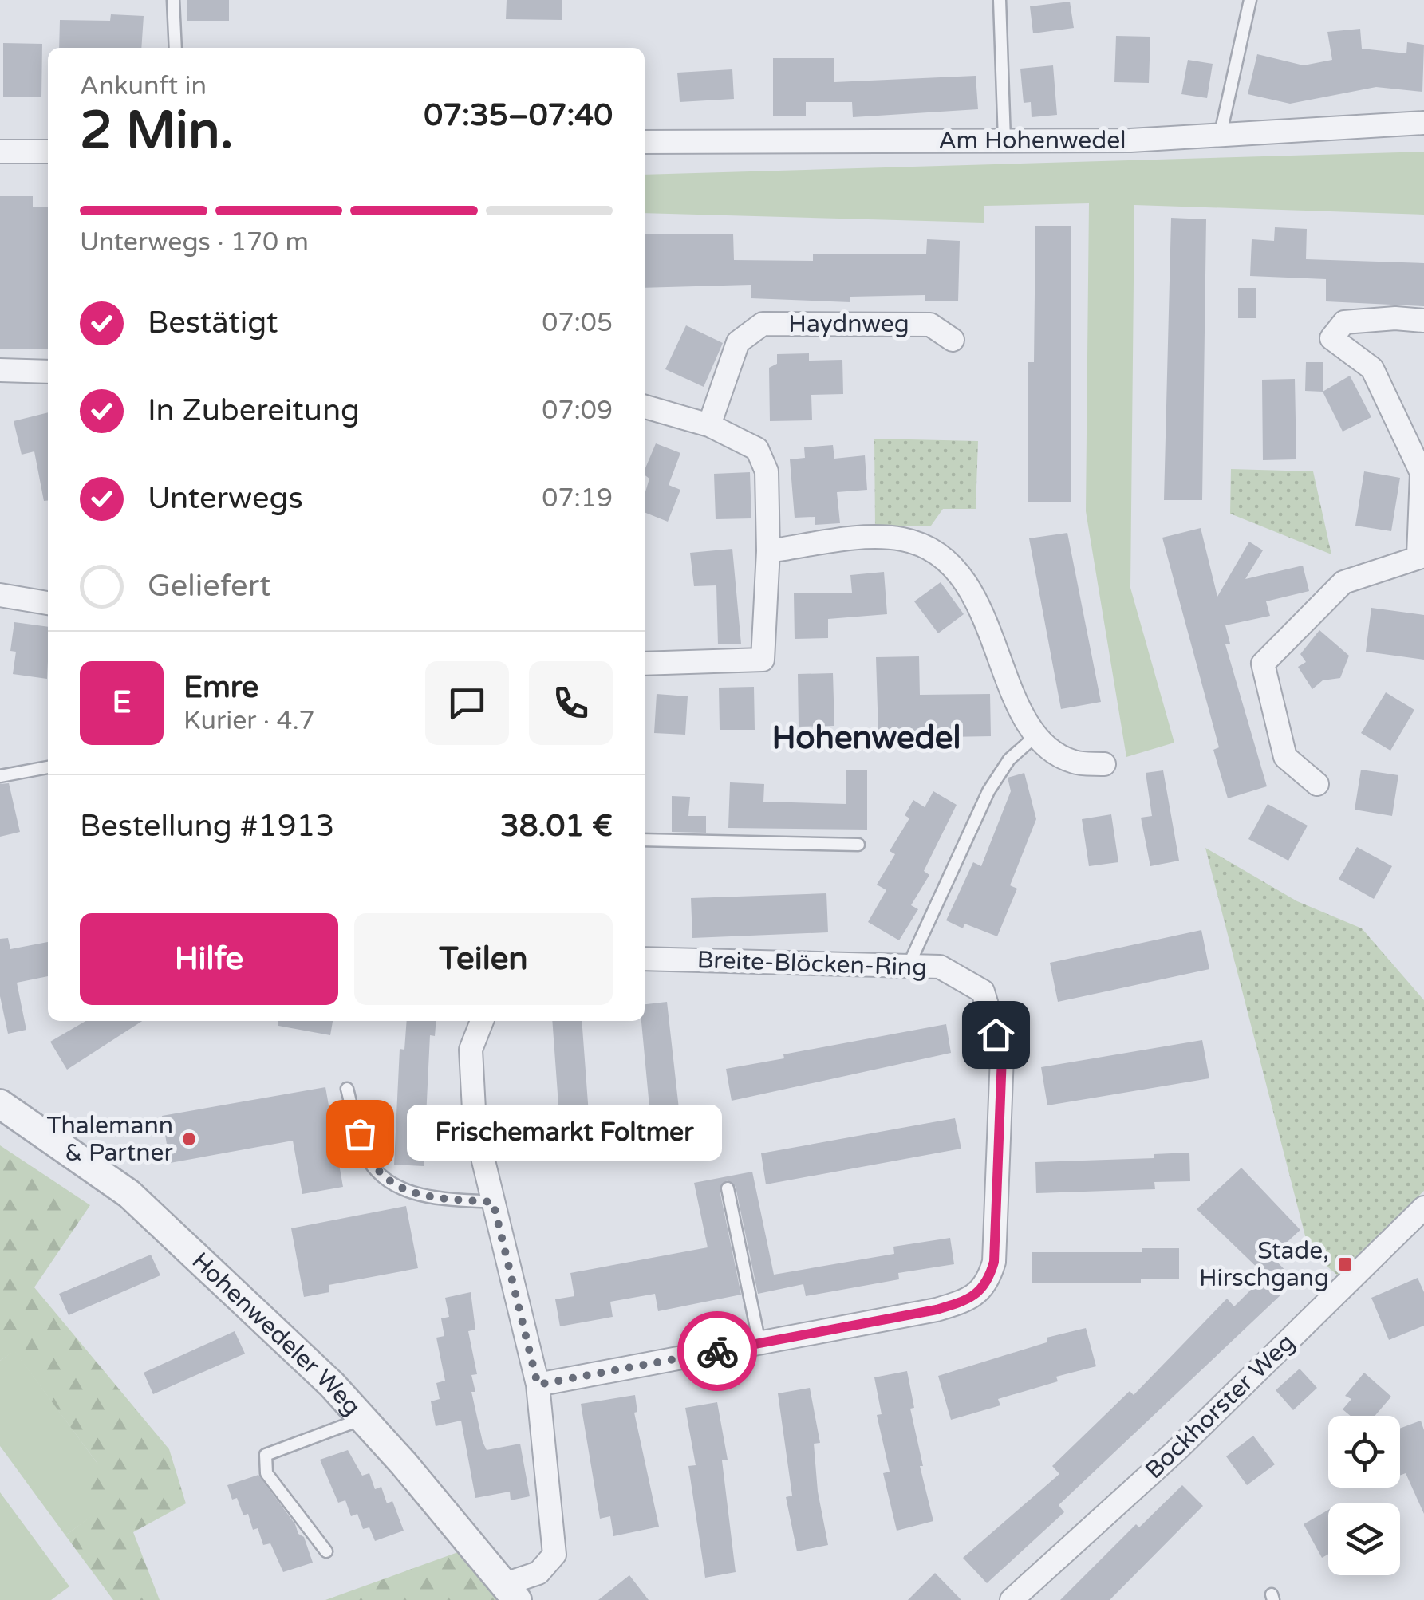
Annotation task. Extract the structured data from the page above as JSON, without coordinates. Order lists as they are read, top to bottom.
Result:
{
  "streets": {
    "street": [
      "Am Hohenwedel",
      "Haydnweg",
      "Breite-Blöcken-Ring",
      "Hohenwedeler Weg",
      "Bockhorster Weg"
    ]
  },
  "districts": ["Hohenwedel"],
  "places": {
    "other": ["Frischemarkt Foltmer", "Thalemann & Partner"],
    "transit": ["Stade, Hirschgang"]
  },
  "page": {
    "heading": ["2 Min.", "Ankunft in", "07:35–07:40"],
    "panel": [
      "Emre",
      "Kurier · 4.7",
      "Bestellung #1913",
      "38.01 €"
    ],
    "bar": "Unterwegs · 170 m",
    "list": [
      ["Bestätigt", "07:05"],
      ["In Zubereitung", "07:09"],
      ["Unterwegs", "07:19"],
      "Geliefert"
    ],
    "round": "E",
    "buttons": ["Hilfe", "Teilen"],
    "bubble": "Frischemarkt Foltmer"
  }
}
